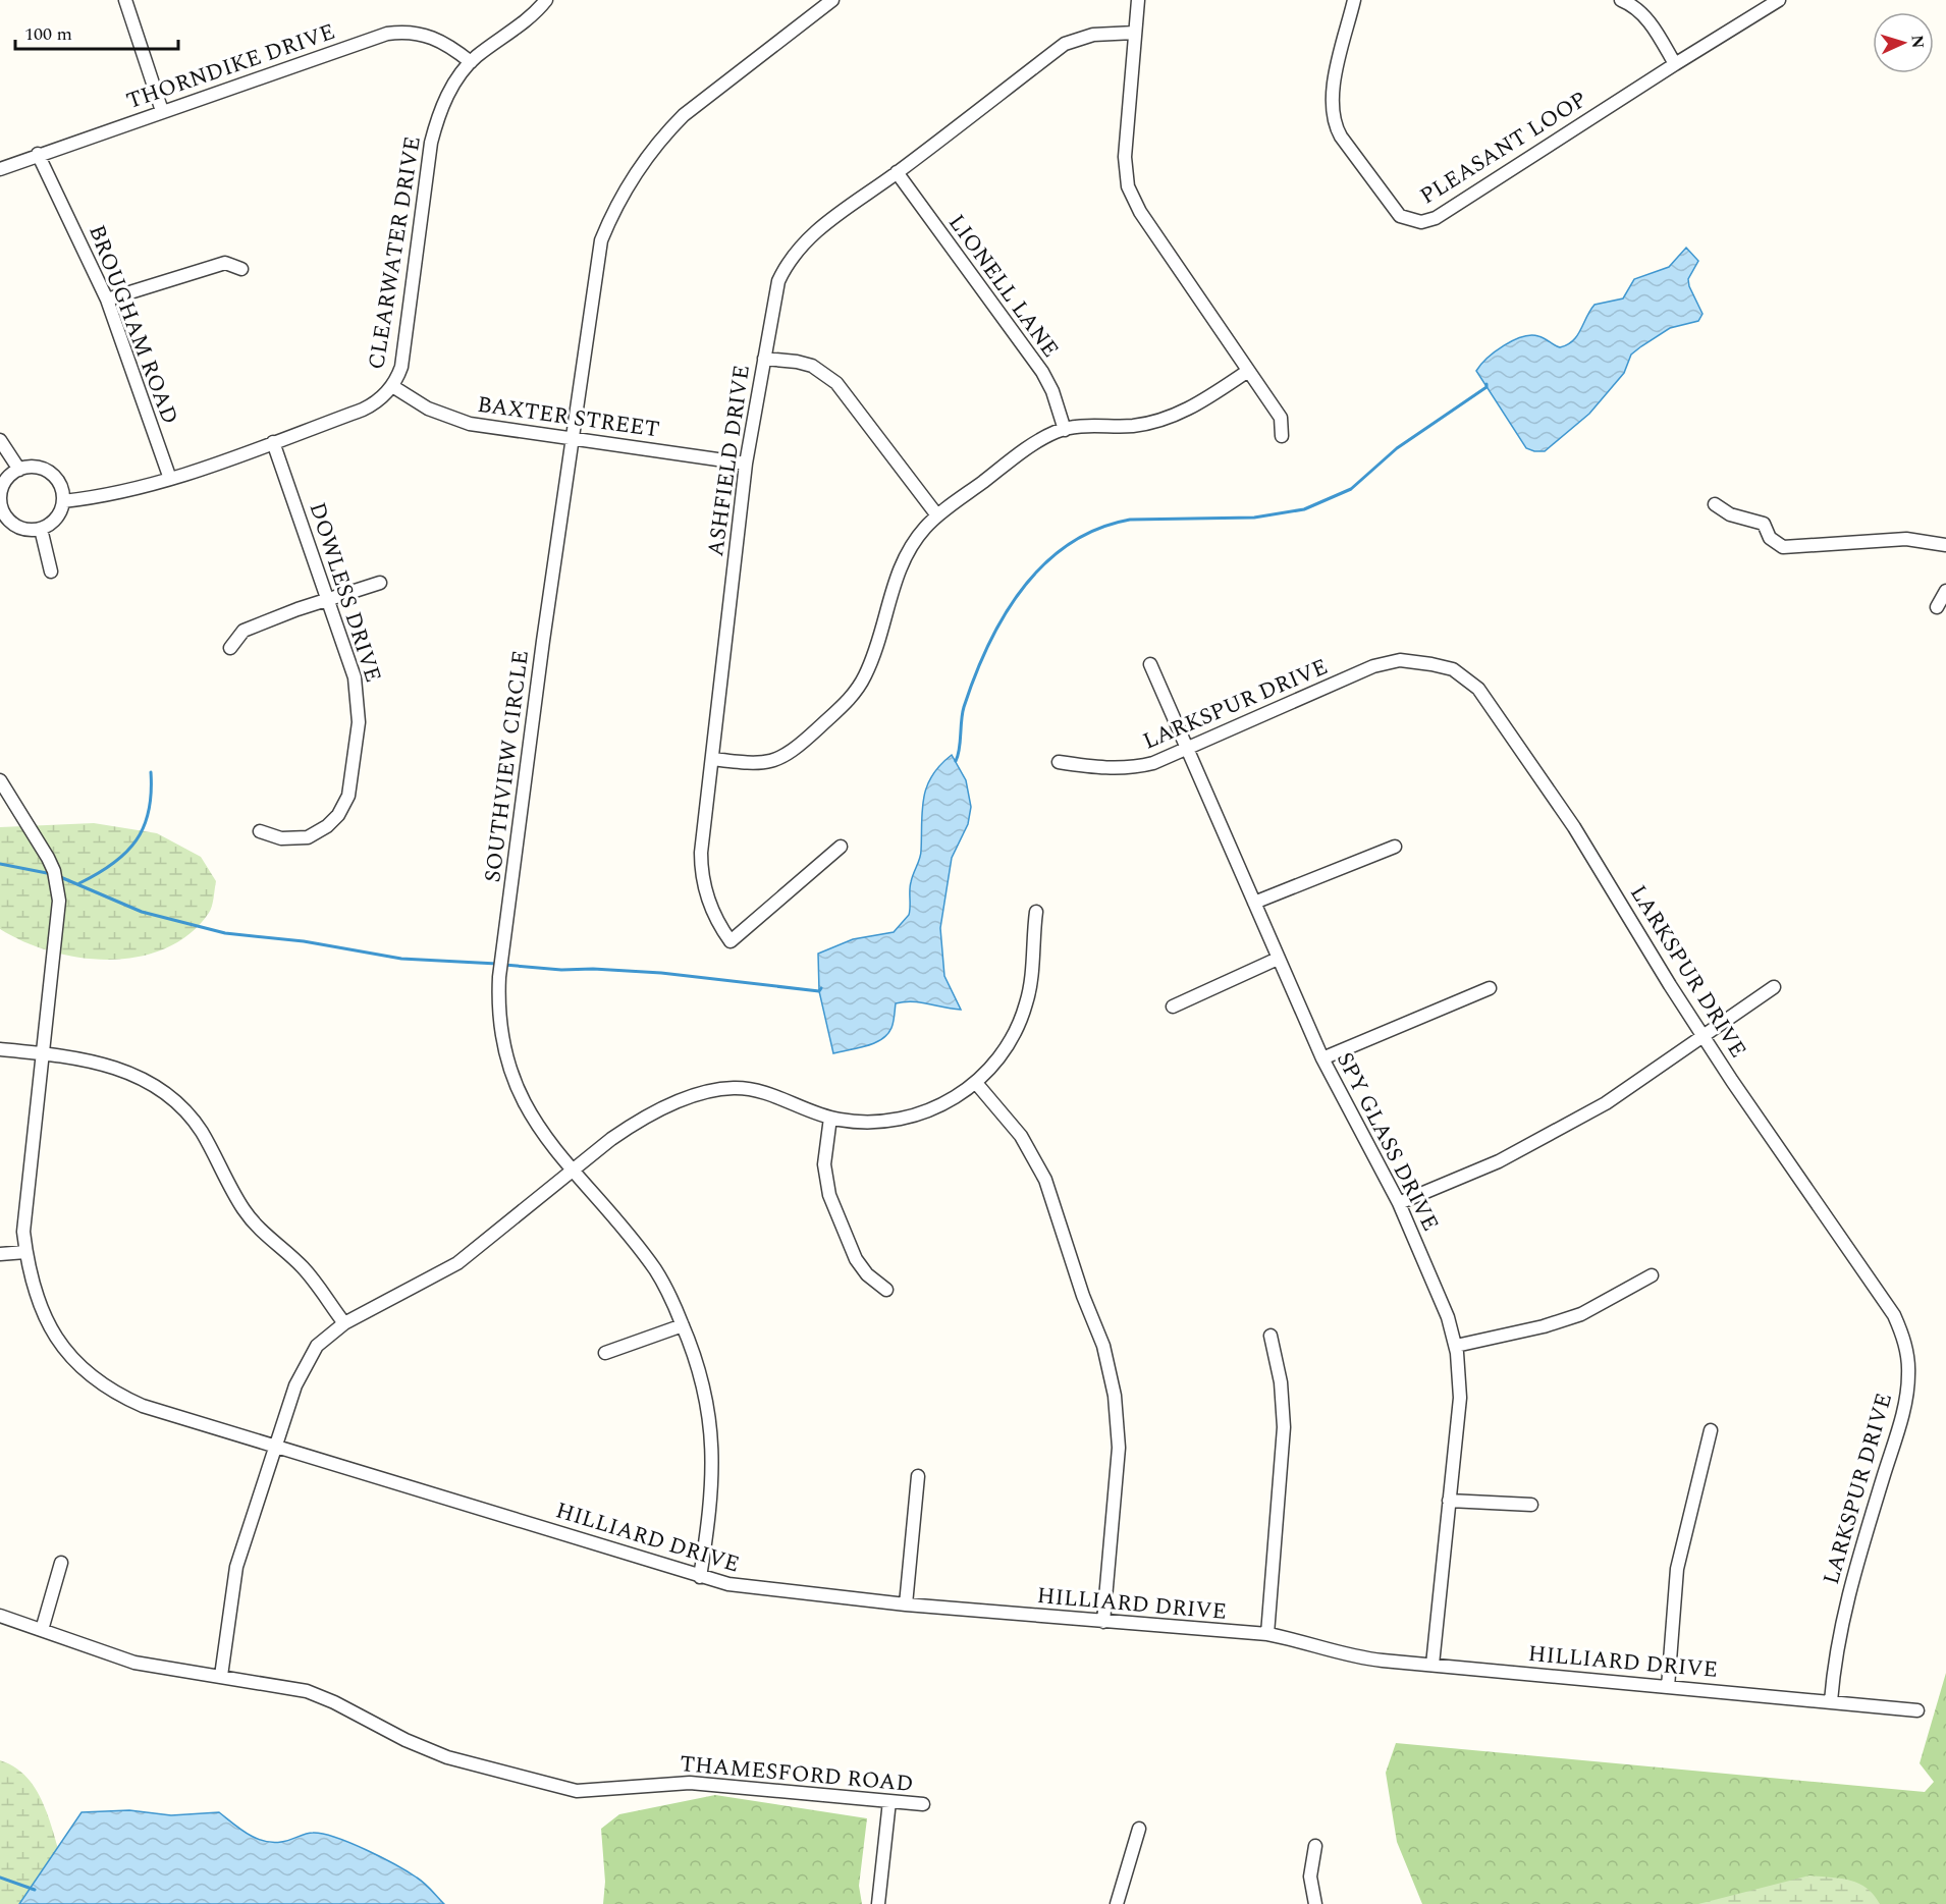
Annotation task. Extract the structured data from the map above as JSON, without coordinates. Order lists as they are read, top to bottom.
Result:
{
  "streets": {
    "street": [
      "THORNDIKE DRIVE",
      "PLEASANT LOOP",
      "CLEARWATER DRIVE",
      "LIONELL LANE",
      "BROUGHAM ROAD",
      "BAXTER STREET",
      "ASHFIELD DRIVE",
      "DOWLESS DRIVE",
      "LARKSPUR DRIVE",
      "SOUTHVIEW CIRCLE",
      "SPY GLASS DRIVE",
      "HILLIARD DRIVE",
      "THAMESFORD ROAD"
    ]
  },
  "crossings": [
    ["THORNDIKE DRIVE", "CLEARWATER DRIVE"],
    ["THORNDIKE DRIVE", "BROUGHAM ROAD"],
    ["CLEARWATER DRIVE", "BROUGHAM ROAD"],
    ["CLEARWATER DRIVE", "BAXTER STREET"],
    ["CLEARWATER DRIVE", "DOWLESS DRIVE"],
    ["LIONELL LANE", "ASHFIELD DRIVE"],
    ["BAXTER STREET", "ASHFIELD DRIVE"],
    ["BAXTER STREET", "SOUTHVIEW CIRCLE"],
    ["LARKSPUR DRIVE", "SPY GLASS DRIVE"],
    ["LARKSPUR DRIVE", "HILLIARD DRIVE"],
    ["SOUTHVIEW CIRCLE", "HILLIARD DRIVE"],
    ["SPY GLASS DRIVE", "HILLIARD DRIVE"]
  ],
  "scale_bar": "100 m",
  "north": "right"
}
